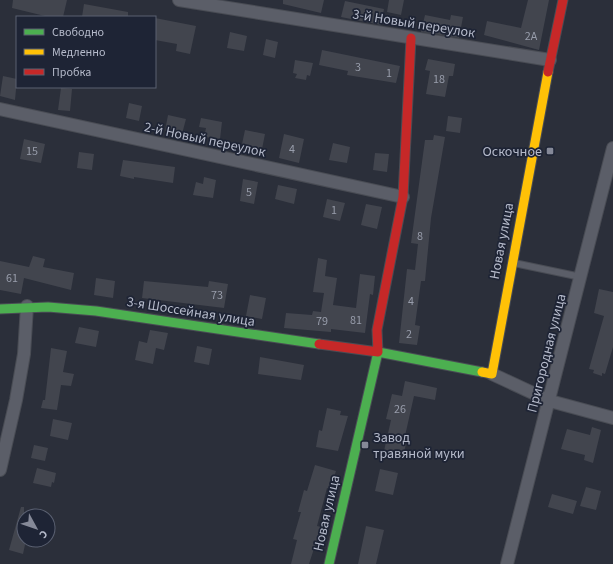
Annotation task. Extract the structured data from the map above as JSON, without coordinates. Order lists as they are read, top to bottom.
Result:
{
  "streets": {
    "street": [
      "3-й Новый переулок",
      "2-й Новый переулок",
      "Новая улица",
      "3-я Шоссейная улица",
      "Пригородная улица"
    ]
  },
  "crossings": [
    ["3-й Новый переулок", "Новая улица"],
    ["2-й Новый переулок", "Новая улица"],
    ["Новая улица", "3-я Шоссейная улица"]
  ],
  "places": {
    "transit": ["Оскочное", "Завод травяной муки"]
  },
  "house_numbers": [
    "2А",
    "3",
    "1",
    "18",
    "4",
    "15",
    "5",
    "1",
    "8",
    "61",
    "73",
    "4",
    "81",
    "79",
    "2",
    "26"
  ],
  "legend": ["Свободно", "Медленно", "Пробка"],
  "north": "bottom right"
}
